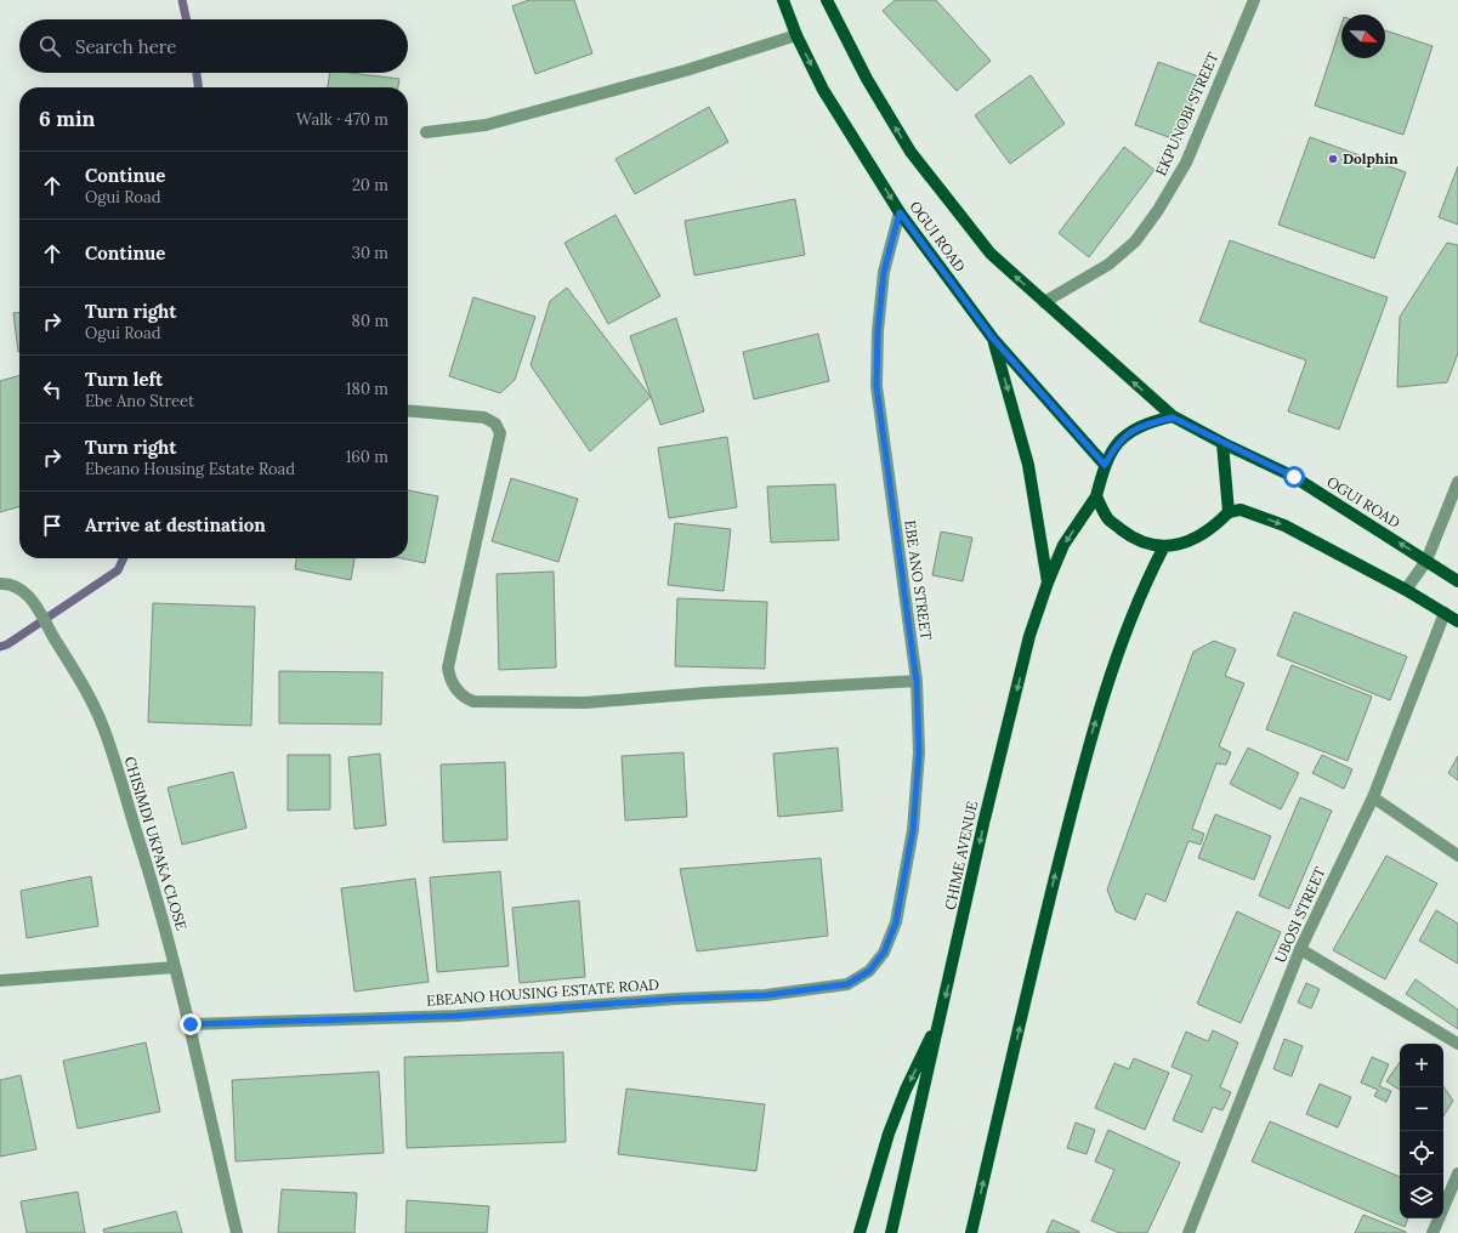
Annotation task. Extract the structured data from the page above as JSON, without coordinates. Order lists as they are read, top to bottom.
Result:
{
  "streets": {
    "main road": ["OGUI ROAD", "CHIME AVENUE"],
    "street": [
      "EKPUNOBI STREET",
      "EBE ANO STREET",
      "CHISIMDI UKPAKA CLOSE",
      "UBOSI STREET",
      "EBEANO HOUSING ESTATE ROAD"
    ]
  },
  "crossings": [
    ["EKPUNOBI STREET", "OGUI ROAD"],
    ["OGUI ROAD", "EBE ANO STREET"],
    ["OGUI ROAD", "CHIME AVENUE"],
    ["EBE ANO STREET", "EBEANO HOUSING ESTATE ROAD"],
    ["CHISIMDI UKPAKA CLOSE", "EBEANO HOUSING ESTATE ROAD"]
  ],
  "places": ["Dolphin"],
  "north": "bottom right",
  "page": {
    "search": "Search here",
    "heading": ["6 min", "Walk · 470 m"],
    "list": [
      ["Continue", "Ogui Road", "20 m"],
      ["Continue", "30 m"],
      ["Turn right", "Ogui Road", "80 m"],
      ["Turn left", "Ebe Ano Street", "180 m"],
      ["Turn right", "Ebeano Housing Estate Road", "160 m"],
      "Arrive at destination"
    ],
    "map_buttons": ["+", "−"]
  }
}
